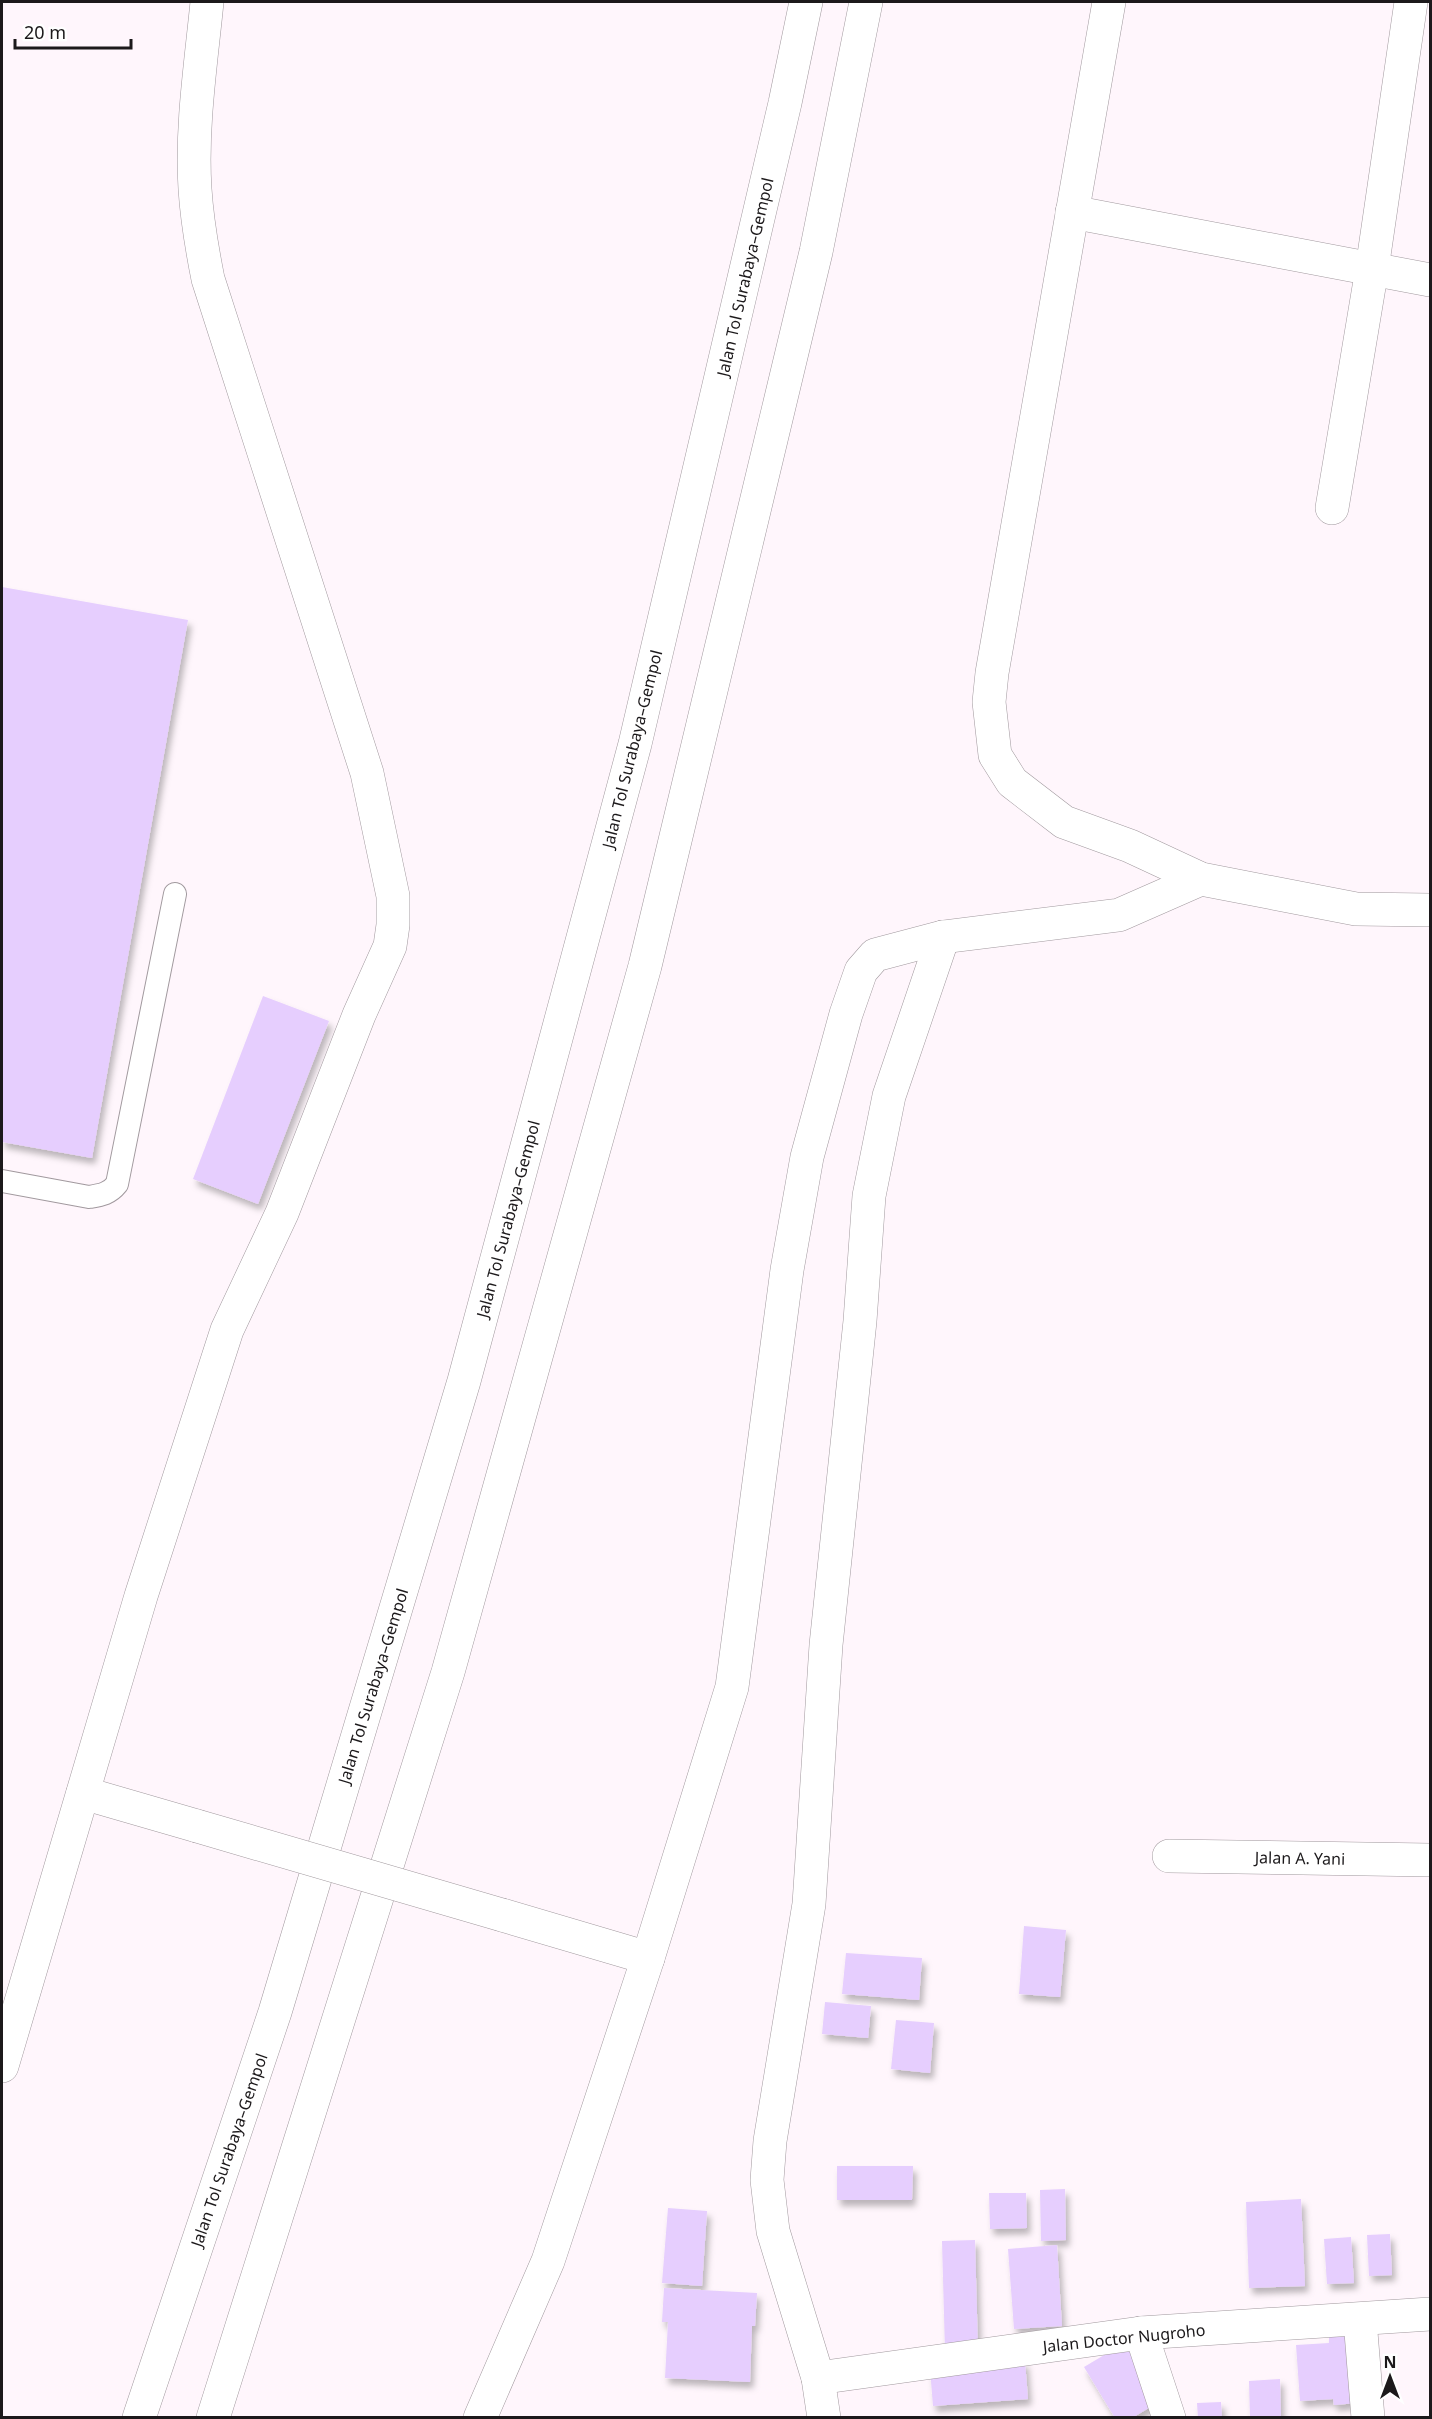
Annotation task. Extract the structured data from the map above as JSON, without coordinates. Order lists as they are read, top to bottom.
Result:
{
  "streets": {
    "main road": ["Jalan Tol Surabaya–Gempol", "Jalan A. Yani", "Jalan Doctor Nugroho"]
  },
  "scale_bar": "20 m",
  "north": "top"
}
